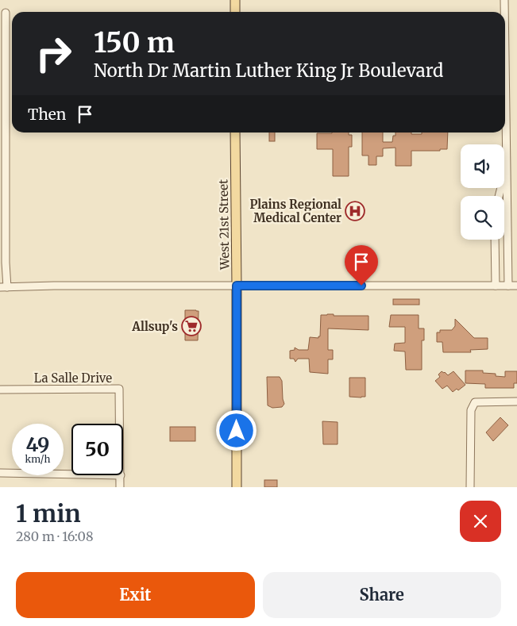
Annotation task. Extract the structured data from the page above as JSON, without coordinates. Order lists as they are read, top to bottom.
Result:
{
  "streets": {
    "main road": ["West 21st Street"],
    "street": ["La Salle Drive"]
  },
  "places": {
    "hospital": ["Plains Regional Medical Center"],
    "supermarket": ["Allsup's"]
  },
  "page": {
    "turn": ["150 m", "North Dr Martin Luther King Jr Boulevard"],
    "then": "Then",
    "speed": "49 km/h",
    "limit": "50",
    "heading": ["1 min", "280 m · 16:08"],
    "buttons": ["Exit", "Share"]
  }
}
